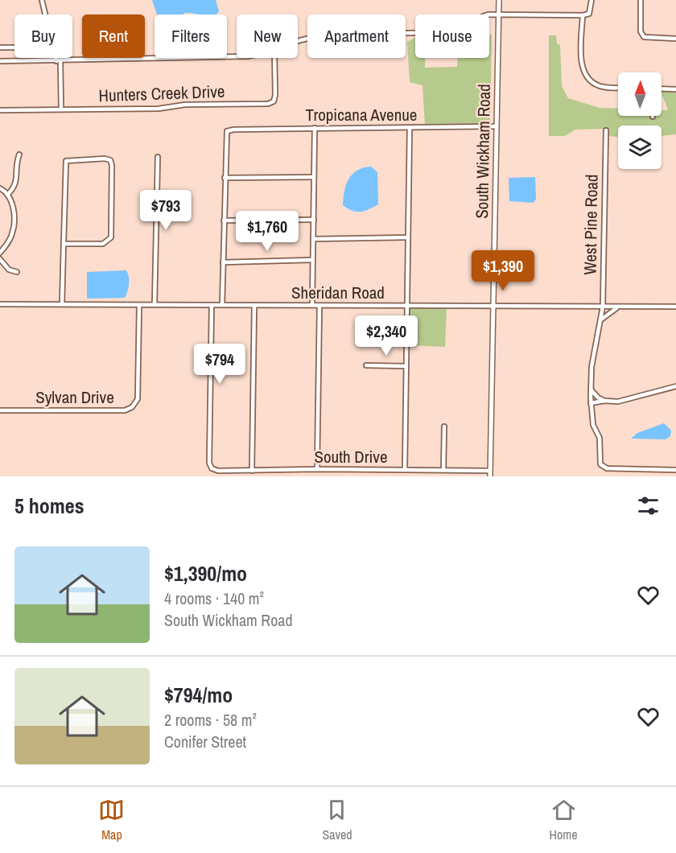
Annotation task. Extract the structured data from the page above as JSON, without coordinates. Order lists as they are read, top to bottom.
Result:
{
  "streets": {
    "main road": ["South Wickham Road"],
    "street": [
      "Hunters Creek Drive",
      "Tropicana Avenue",
      "West Pine Road",
      "Sheridan Road",
      "Sylvan Drive",
      "South Drive"
    ]
  },
  "crossings": [
    ["Tropicana Avenue", "South Wickham Road"],
    ["South Wickham Road", "Sheridan Road"],
    ["South Wickham Road", "South Drive"],
    ["West Pine Road", "Sheridan Road"],
    ["Sheridan Road", "Sylvan Drive"],
    ["Sheridan Road", "South Drive"]
  ],
  "north": "top",
  "page": {
    "chip": [
      "Buy",
      "Rent",
      "Filters",
      "New",
      "Apartment",
      "House"
    ],
    "price": [
      "$793",
      "$1,760",
      "$1,390",
      "$2,340",
      "$794"
    ],
    "heading": "5 homes",
    "list": [
      {
        "name": "$1,390/mo",
        "note": "4 rooms · 140 m² · South Wickham Road"
      },
      {
        "name": "$794/mo",
        "note": "2 rooms · 58 m² · Conifer Street"
      }
    ],
    "tabs": ["Map", "Saved", "Home"]
  }
}
